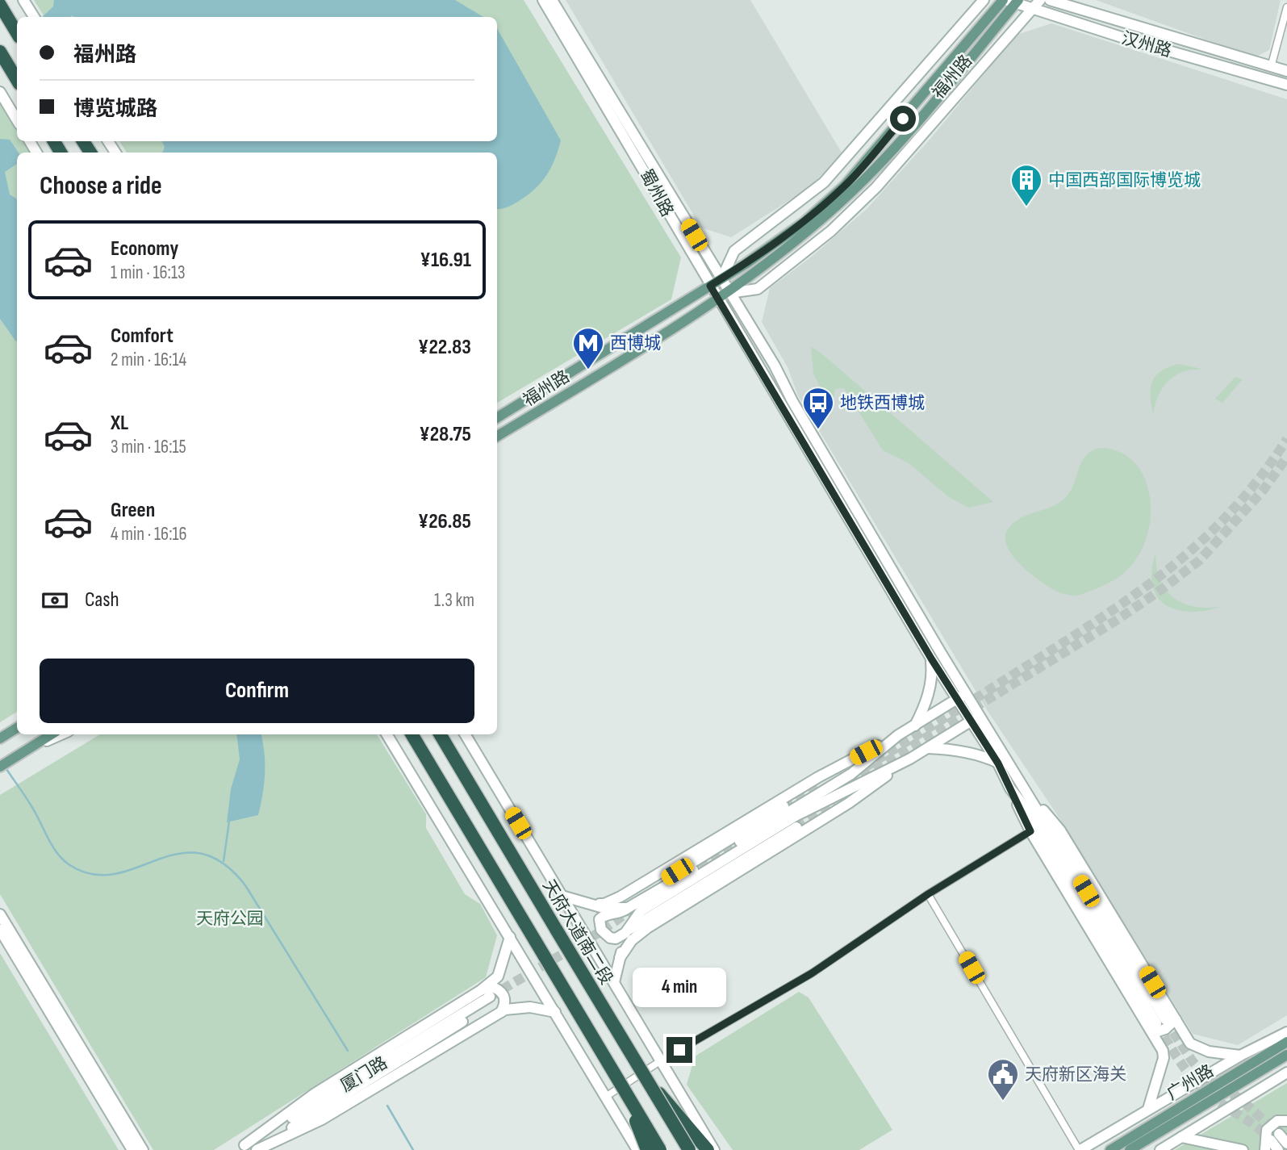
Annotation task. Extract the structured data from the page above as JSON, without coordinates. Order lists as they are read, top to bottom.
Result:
{
  "streets": {
    "highway": ["天府大道南二段"],
    "main road": [
      "汉州路",
      "福州路",
      "蜀州路",
      "厦门路",
      "广州路"
    ]
  },
  "crossings": [
    ["汉州路", "福州路"],
    ["福州路", "蜀州路"]
  ],
  "parks": ["天府公园"],
  "places": {
    "building": ["中国西部国际博览城"],
    "metro station": ["西博城"],
    "bus stop": ["地铁西博城"],
    "public building": ["天府新区海关"]
  },
  "page": {
    "banner": ["福州路", "博览城路"],
    "heading": "Choose a ride",
    "list": [
      {
        "name": "Economy",
        "note": "1 min · 16:13",
        "value": "¥16.91"
      },
      {
        "name": "Comfort",
        "note": "2 min · 16:14",
        "value": "¥22.83"
      },
      {
        "name": "XL",
        "note": "3 min · 16:15",
        "value": "¥28.75"
      },
      {
        "name": "Green",
        "note": "4 min · 16:16",
        "value": "¥26.85"
      }
    ],
    "pay": ["Cash", "1.3 km"],
    "buttons": "Confirm",
    "bubble": "4 min"
  }
}
